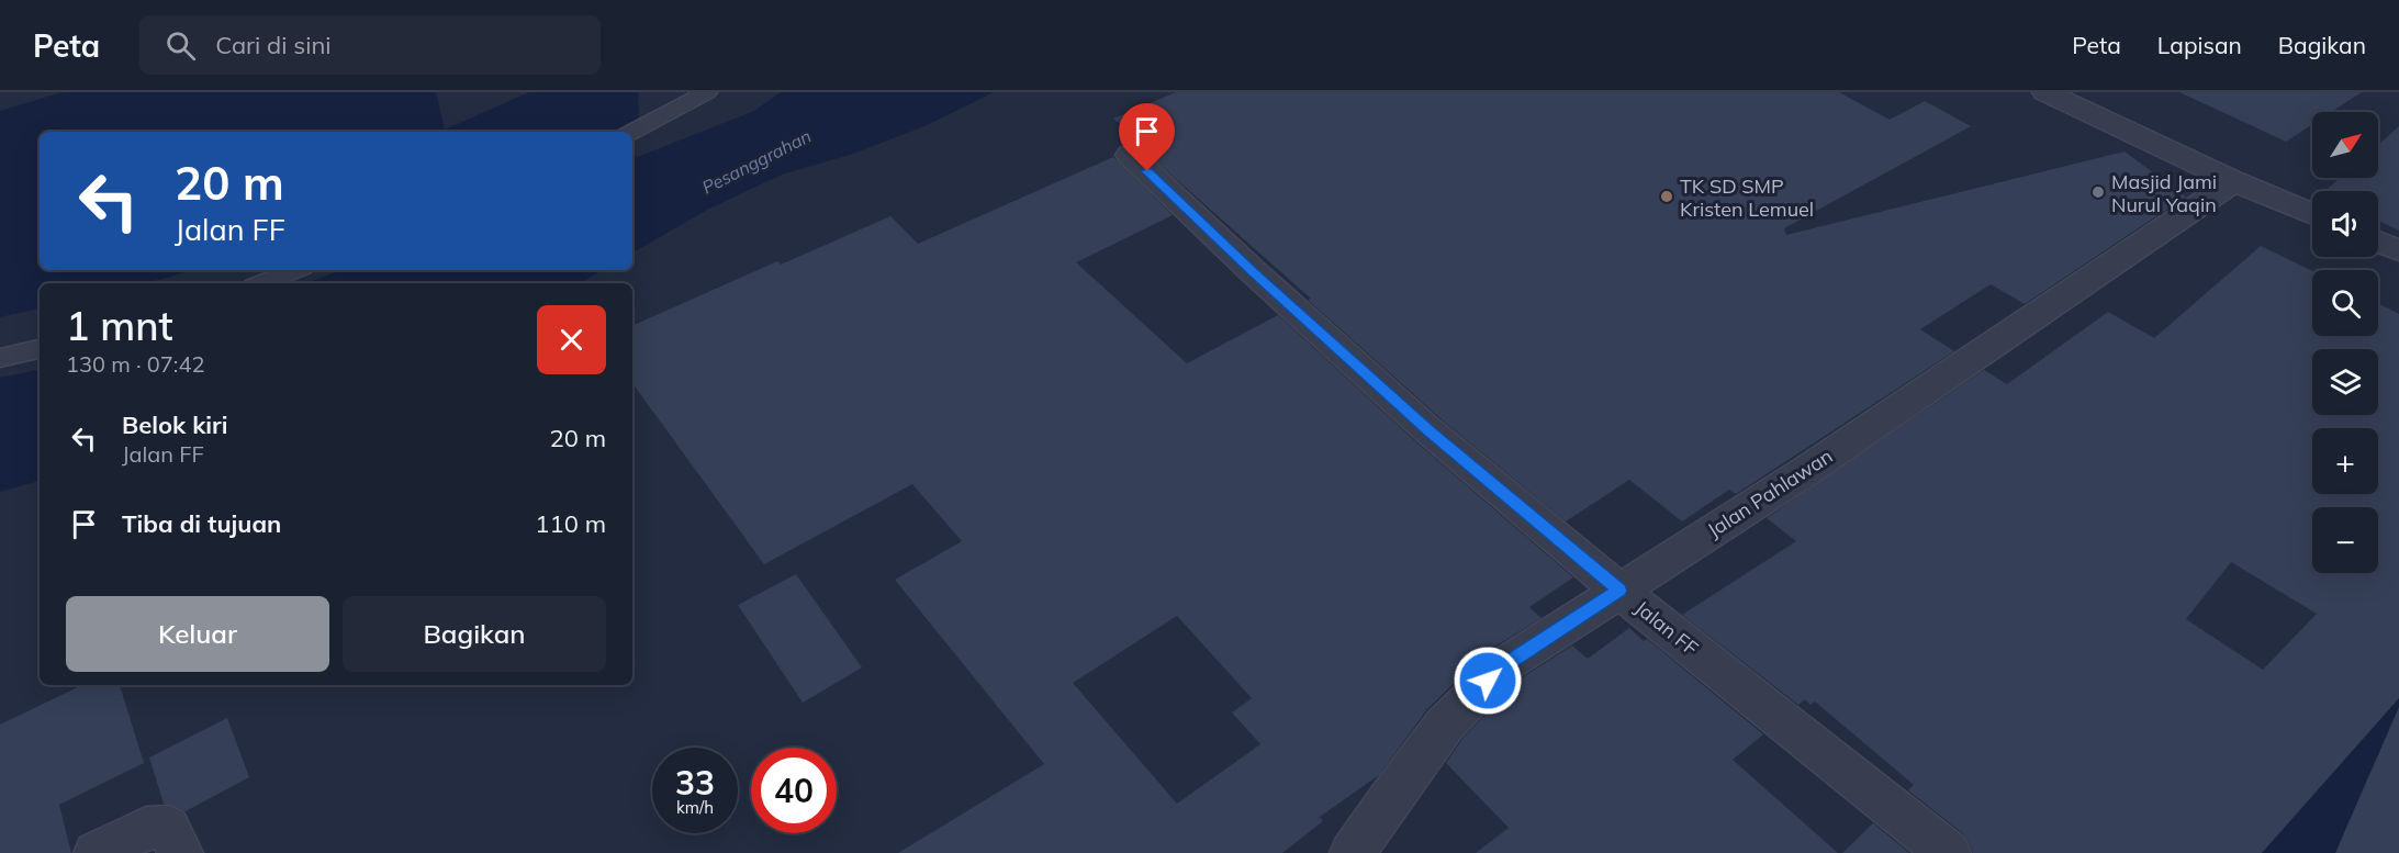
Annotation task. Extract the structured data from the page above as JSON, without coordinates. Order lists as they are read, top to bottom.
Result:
{
  "streets": {
    "street": ["Jalan Pahlawan", "Jalan FF"]
  },
  "crossings": [
    ["Jalan Pahlawan", "Jalan FF"]
  ],
  "water": ["Pesanggrahan"],
  "places": ["Masjid Jami Nurul Yaqin", "TK SD SMP Kristen Lemuel"],
  "north": "top right",
  "page": {
    "header": "Peta",
    "search": "Cari di sini",
    "nav": ["Peta", "Lapisan", "Bagikan"],
    "map_buttons": ["+", "−"],
    "turn": ["20 m", "Jalan FF"],
    "heading": ["1 mnt", "130 m · 07:42"],
    "list": [
      {
        "name": "Belok kiri",
        "note": "Jalan FF",
        "value": "20 m"
      },
      {
        "name": "Tiba di tujuan",
        "value": "110 m"
      }
    ],
    "buttons": ["Keluar", "Bagikan"],
    "speed": "33 km/h",
    "limit": "40"
  }
}
